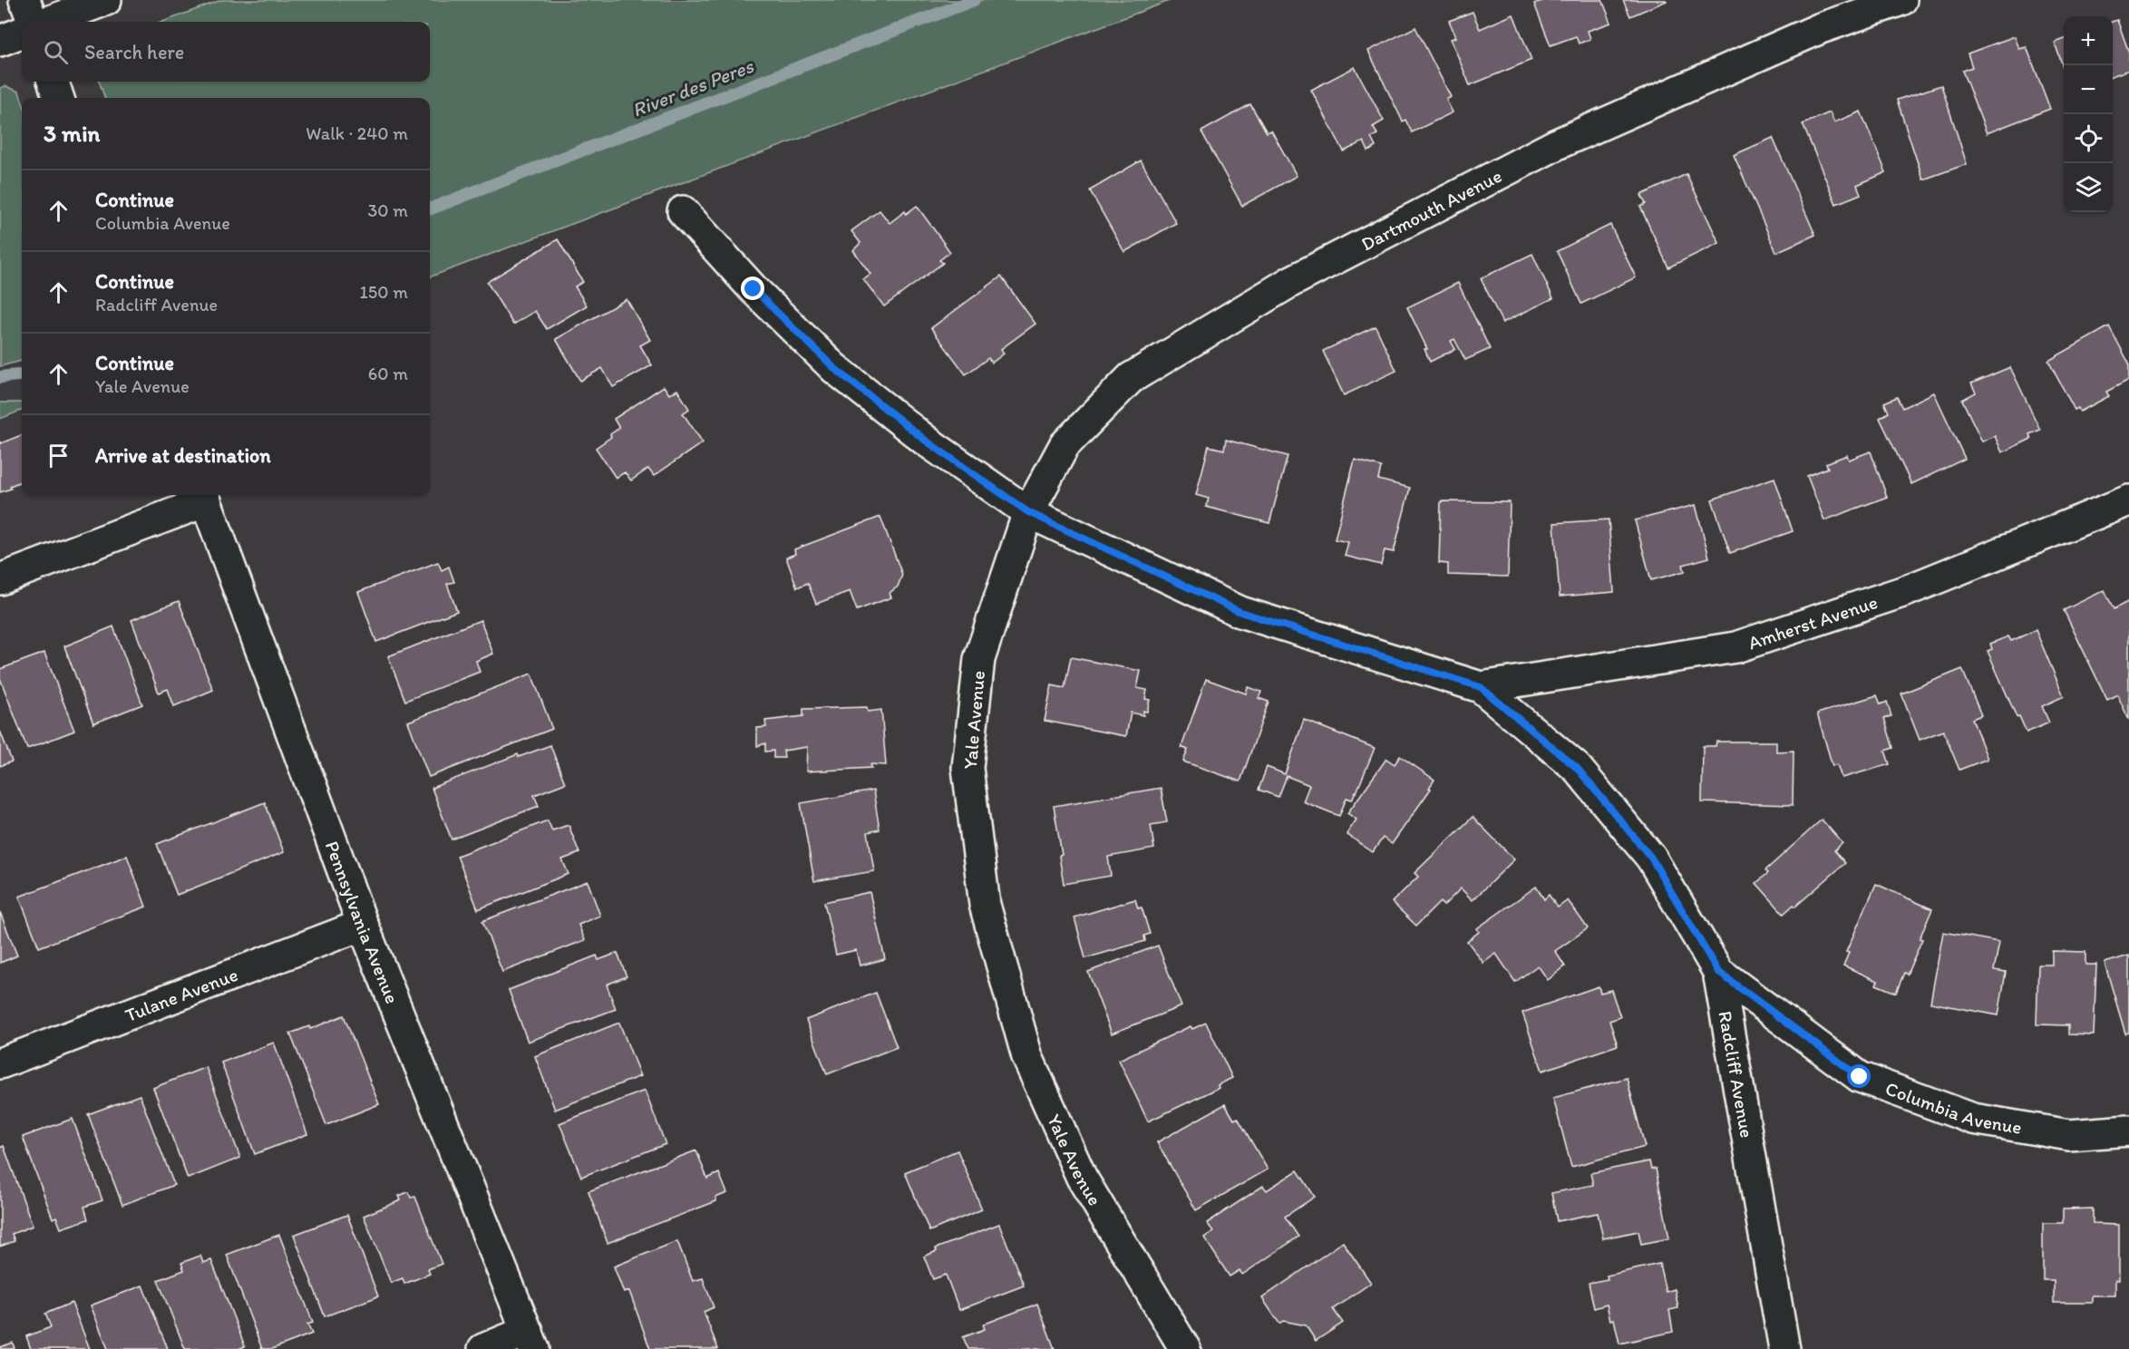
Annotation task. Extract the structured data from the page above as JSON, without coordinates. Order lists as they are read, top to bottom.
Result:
{
  "streets": {
    "street": [
      "Dartmouth Avenue",
      "Amherst Avenue",
      "Yale Avenue",
      "Pennsylvania Avenue",
      "Tulane Avenue",
      "Radcliff Avenue",
      "Columbia Avenue"
    ]
  },
  "crossings": [
    ["Dartmouth Avenue", "Yale Avenue"],
    ["Dartmouth Avenue", "Radcliff Avenue"],
    ["Amherst Avenue", "Radcliff Avenue"],
    ["Yale Avenue", "Radcliff Avenue"],
    ["Pennsylvania Avenue", "Tulane Avenue"],
    ["Radcliff Avenue", "Columbia Avenue"]
  ],
  "water": ["River des Peres"],
  "page": {
    "map_buttons": ["+", "−"],
    "search": "Search here",
    "heading": ["3 min", "Walk · 240 m"],
    "list": [
      ["Continue", "Columbia Avenue", "30 m"],
      ["Continue", "Radcliff Avenue", "150 m"],
      ["Continue", "Yale Avenue", "60 m"],
      "Arrive at destination"
    ]
  }
}
